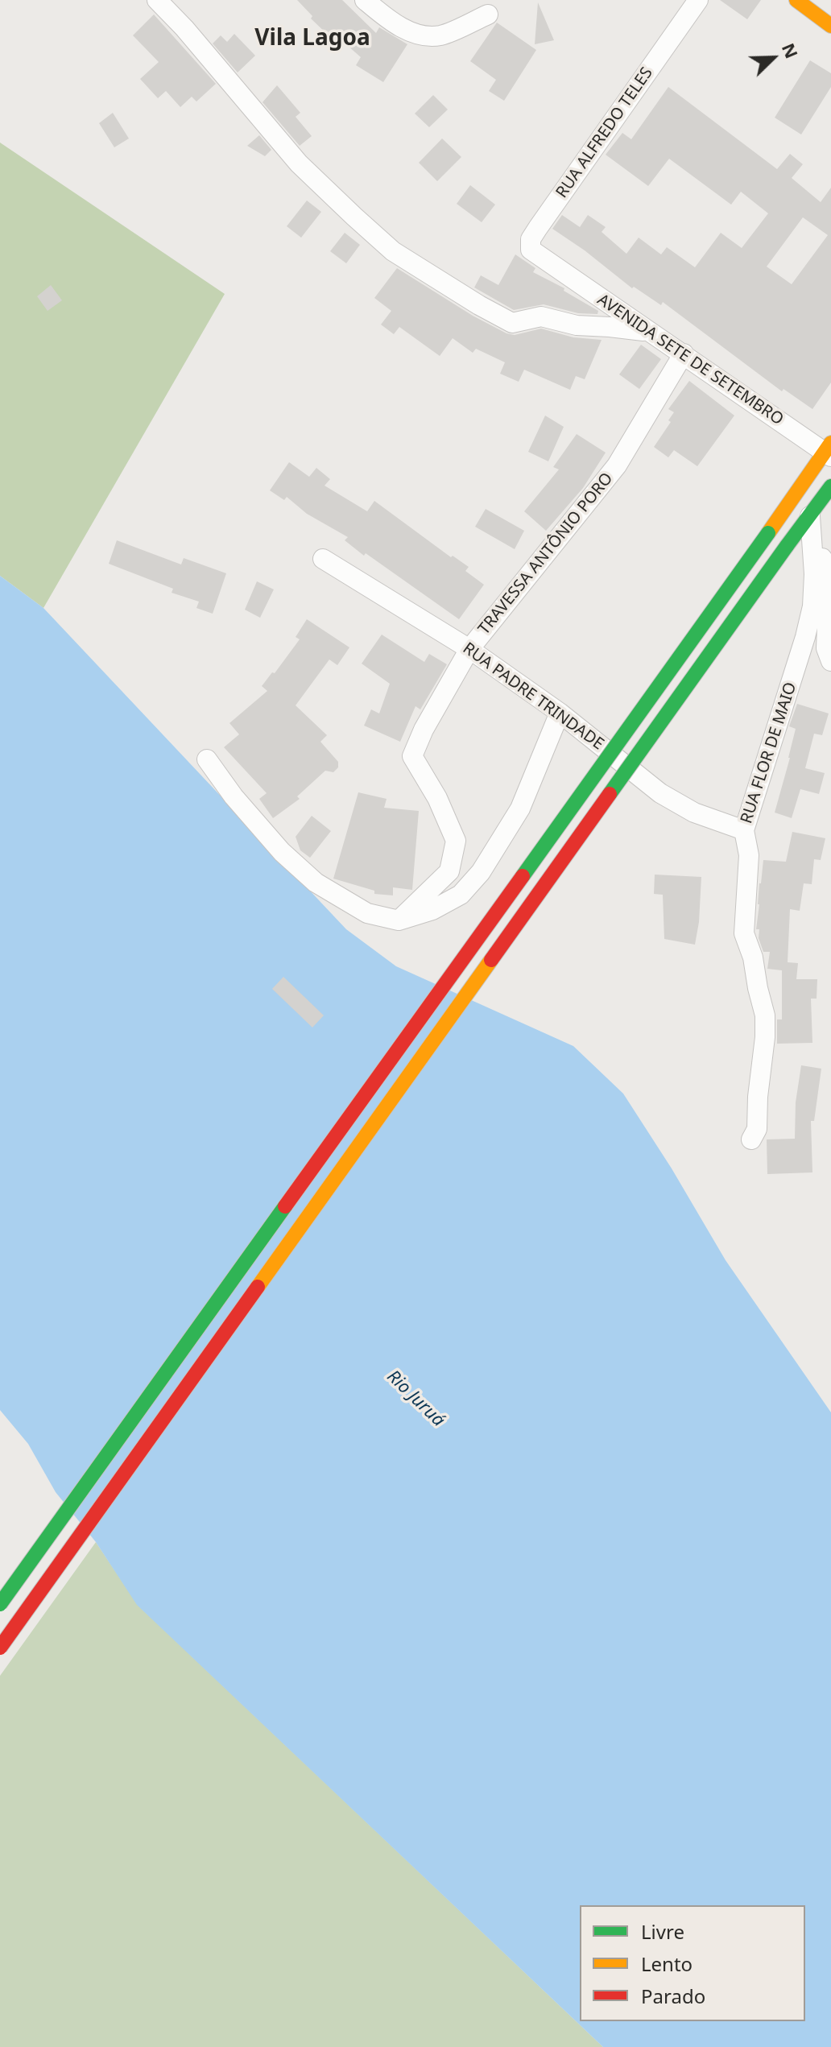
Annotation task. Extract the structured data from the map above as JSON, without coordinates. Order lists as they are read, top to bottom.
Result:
{
  "streets": {
    "street": [
      "RUA ALFREDO TELES",
      "AVENIDA SETE DE SETEMBRO",
      "TRAVESSA ANTÔNIO PORO",
      "RUA PADRE TRINDADE",
      "RUA FLOR DE MAIO"
    ]
  },
  "crossings": [
    ["RUA ALFREDO TELES", "AVENIDA SETE DE SETEMBRO"],
    ["AVENIDA SETE DE SETEMBRO", "TRAVESSA ANTÔNIO PORO"],
    ["TRAVESSA ANTÔNIO PORO", "RUA PADRE TRINDADE"],
    ["RUA PADRE TRINDADE", "RUA FLOR DE MAIO"]
  ],
  "districts": ["Vila Lagoa"],
  "water": ["Rio Juruá"],
  "legend": ["Livre", "Lento", "Parado"],
  "north": "top right"
}
